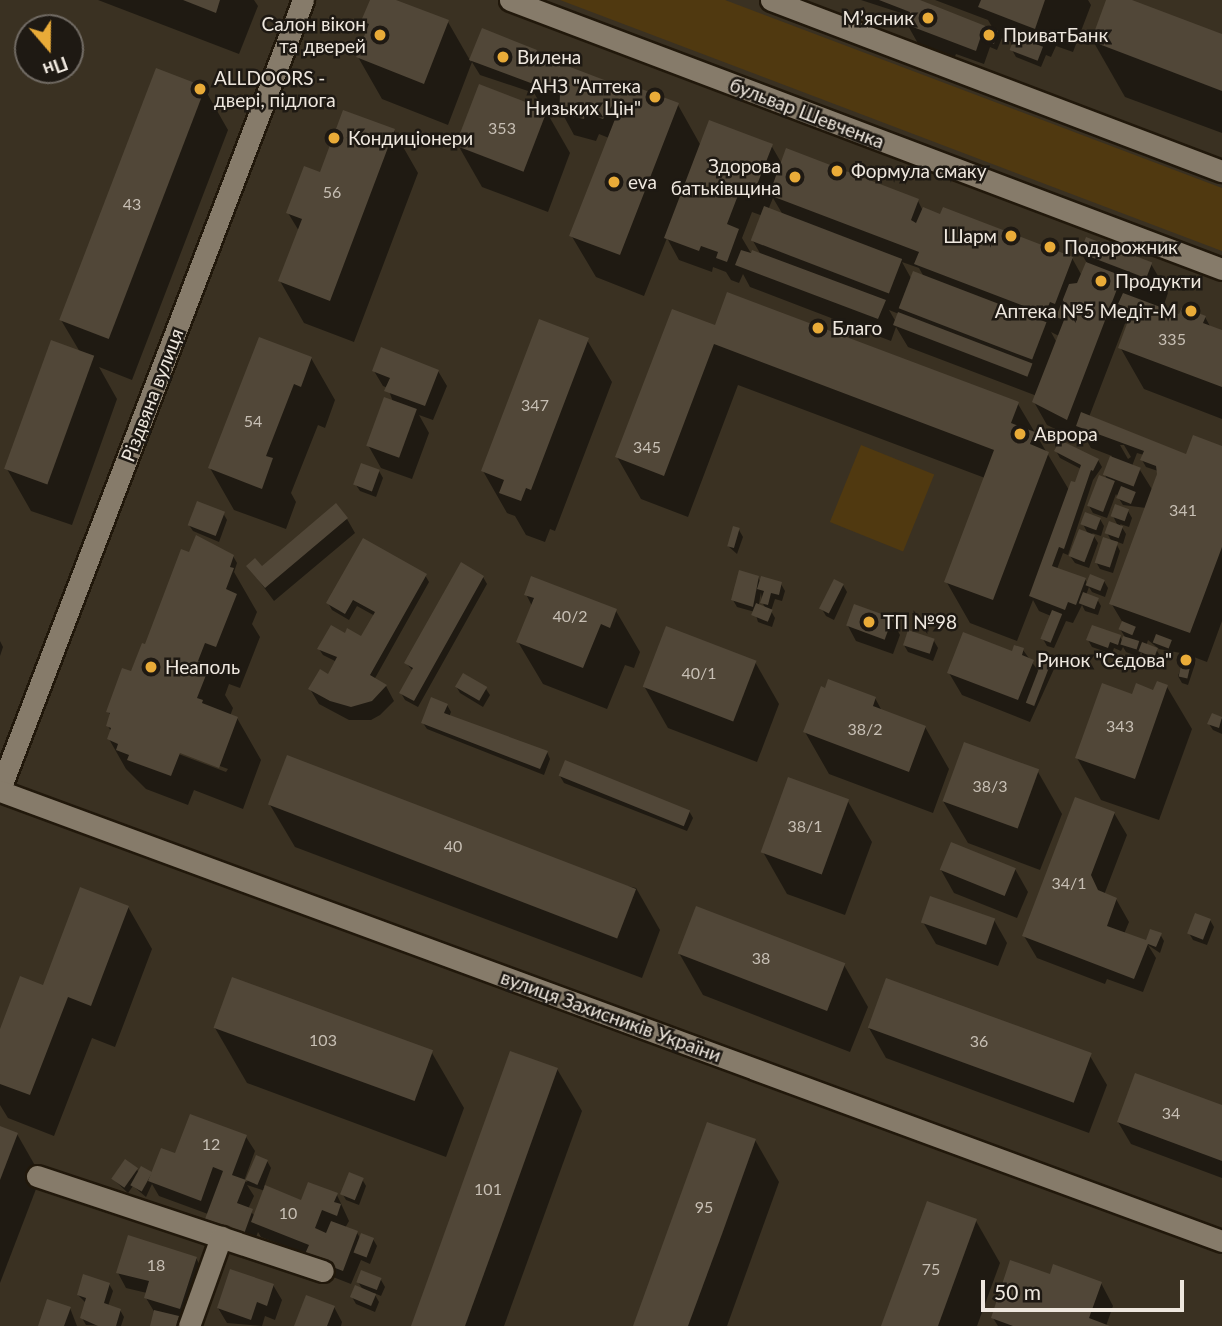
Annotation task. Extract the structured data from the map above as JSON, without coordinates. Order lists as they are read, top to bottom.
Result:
{
  "streets": {
    "street": ["бульвар Шевченка", "Різдвяна вулиця", "вулиця Захисників України"]
  },
  "crossings": [
    ["Різдвяна вулиця", "вулиця Захисників України"]
  ],
  "places": [
    "Мʼясник",
    "Салон вікон та дверей",
    "ПриватБанк",
    "Вилена",
    "ALLDOORS - двері, підлога",
    "АНЗ \"Аптека Низьких Цiн\"",
    "Кондиціонери",
    "Формула смаку",
    "Здорова батьківщина",
    "eva",
    "Шарм",
    "Подорожник",
    "Продукти",
    "Аптека №5 Медіт-М",
    "Благо",
    "Аврора",
    "ТП №98",
    "Ринок \"Сєдова\"",
    "Неаполь"
  ],
  "house_numbers": [
    "353",
    "56",
    "43",
    "335",
    "347",
    "54",
    "345",
    "341",
    "40/2",
    "40/1",
    "343",
    "38/2",
    "38/3",
    "38/1",
    "40",
    "34/1",
    "38",
    "103",
    "36",
    "34",
    "12",
    "101",
    "95",
    "10",
    "18",
    "75"
  ],
  "scale_bar": "50 m",
  "north": "bottom"
}
